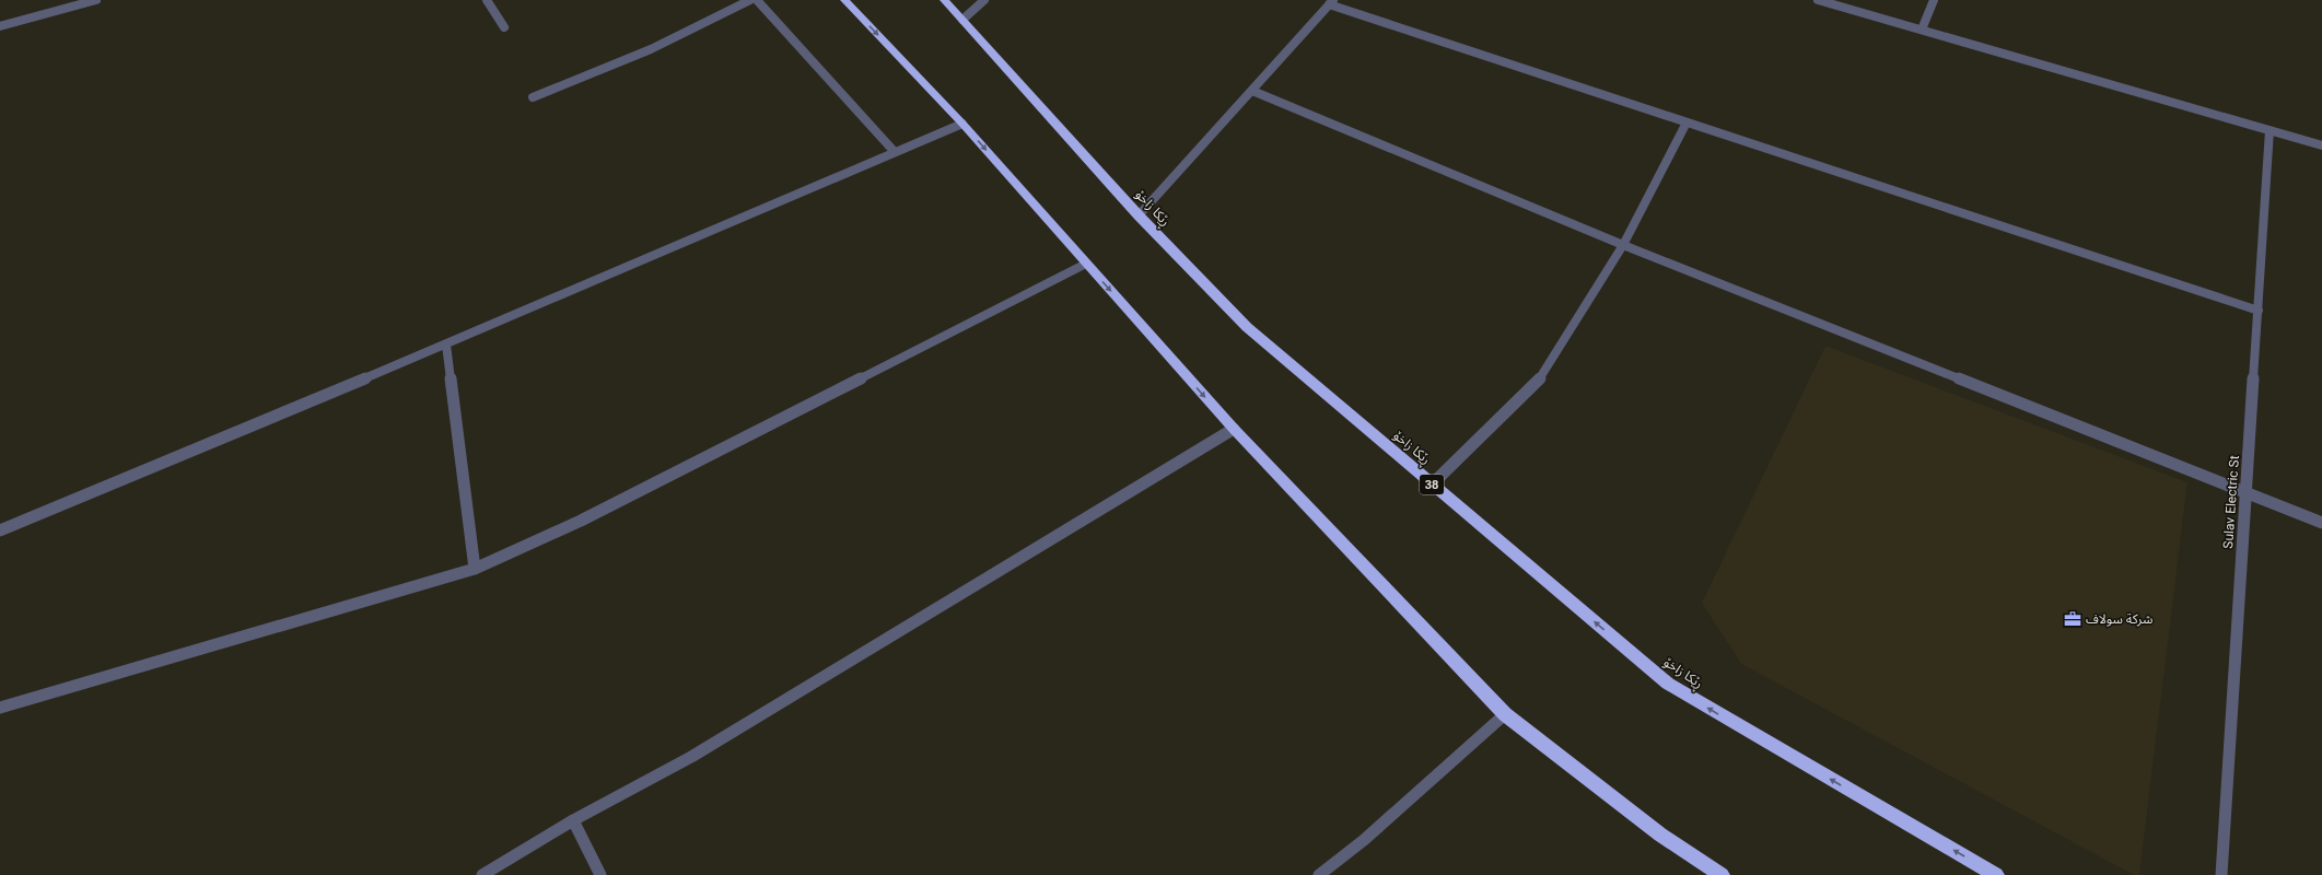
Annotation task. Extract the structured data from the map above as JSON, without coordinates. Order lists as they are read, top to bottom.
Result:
{
  "streets": {
    "highway": ["ڕێکا زاخۆ", "38"],
    "street": ["Sulav Electric St"]
  },
  "one_way": ["ڕێکا زاخۆ"],
  "places": {
    "office": ["شركة سولاف"]
  }
}
